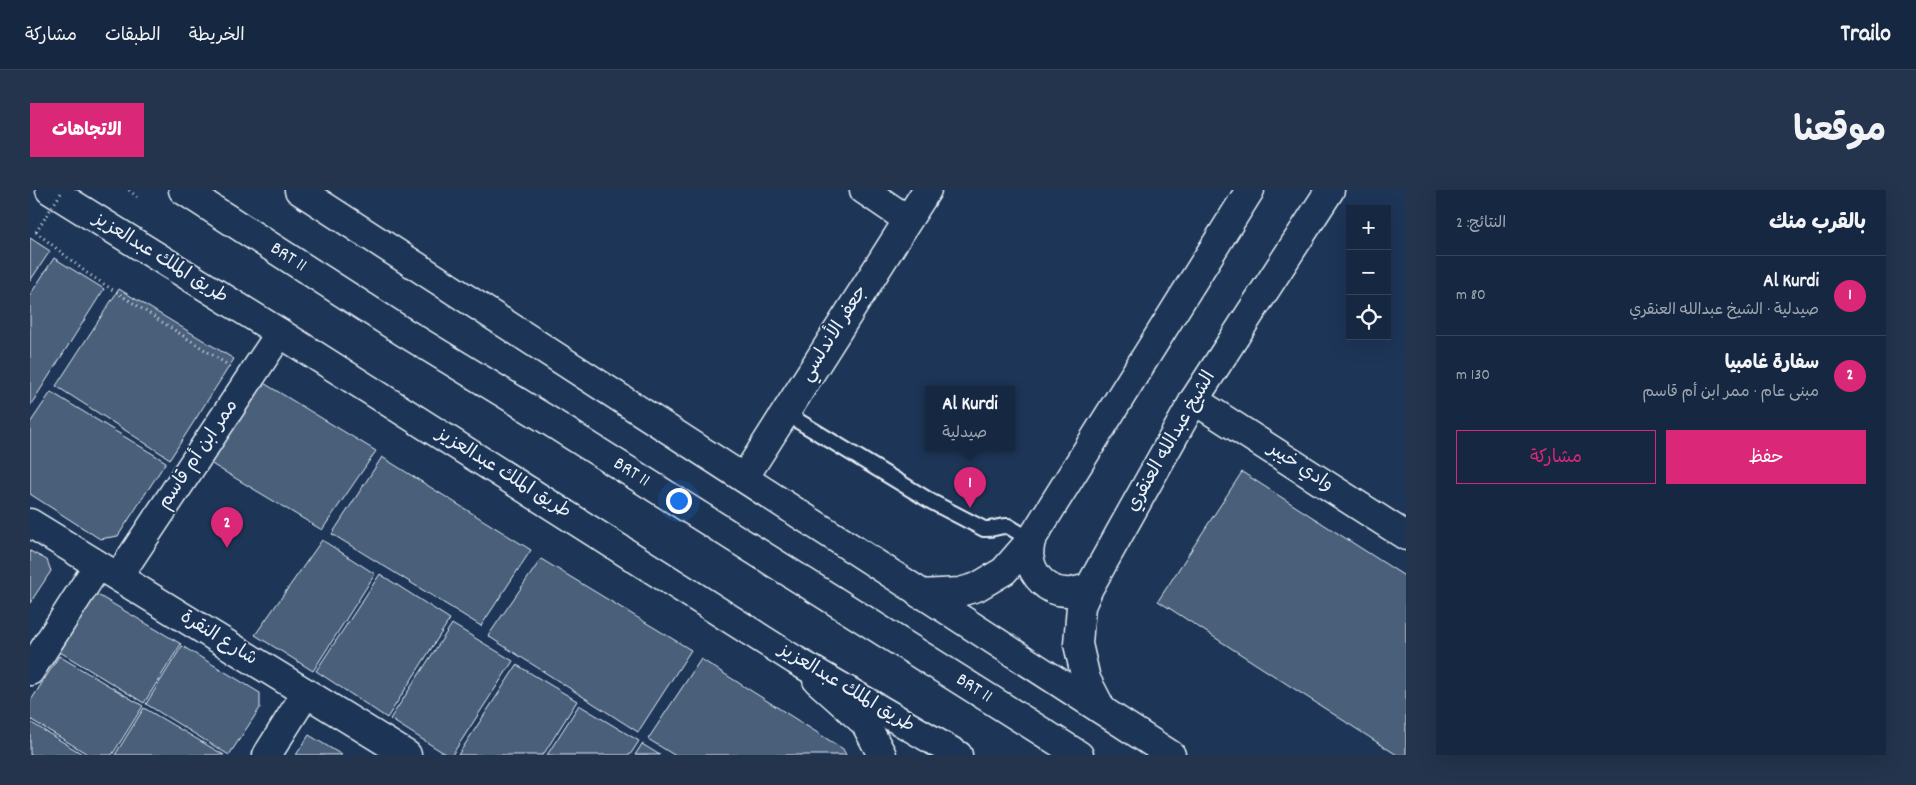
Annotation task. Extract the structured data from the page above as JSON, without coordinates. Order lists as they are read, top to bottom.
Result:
{
  "streets": {
    "main road": [
      "BRT 11",
      "طريق الملك عبدالعزيز",
      "جعفر الأندلسي",
      "الشيخ عبدالله العنقري",
      "ممر ابن أم قاسم",
      "وادي خيبر",
      "شارع النقرة"
    ]
  },
  "crossings": [
    ["طريق الملك عبدالعزيز", "ممر ابن أم قاسم"],
    ["الشيخ عبدالله العنقري", "وادي خيبر"],
    ["ممر ابن أم قاسم", "شارع النقرة"]
  ],
  "page": {
    "header": "Trailo",
    "nav": ["الخريطة", "الطبقات", "مشاركة"],
    "title": "موقعنا",
    "buttons": [
      "الاتجاهات",
      ["حفظ", "مشاركة"]
    ],
    "heading": ["بالقرب منك", "النتائج: 2"],
    "map_buttons": ["+", "−"],
    "list": [
      {
        "mark": "1",
        "name": "Al Kurdi",
        "note": "صيدلية · الشيخ عبدالله العنقري",
        "value": "80 m"
      },
      {
        "mark": "2",
        "name": "سفارة غامبيا",
        "note": "مبنى عام · ممر ابن أم قاسم",
        "value": "130 m"
      }
    ],
    "popup": ["Al Kurdi", "صيدلية"],
    "pins": ["1", "2"]
  }
}
